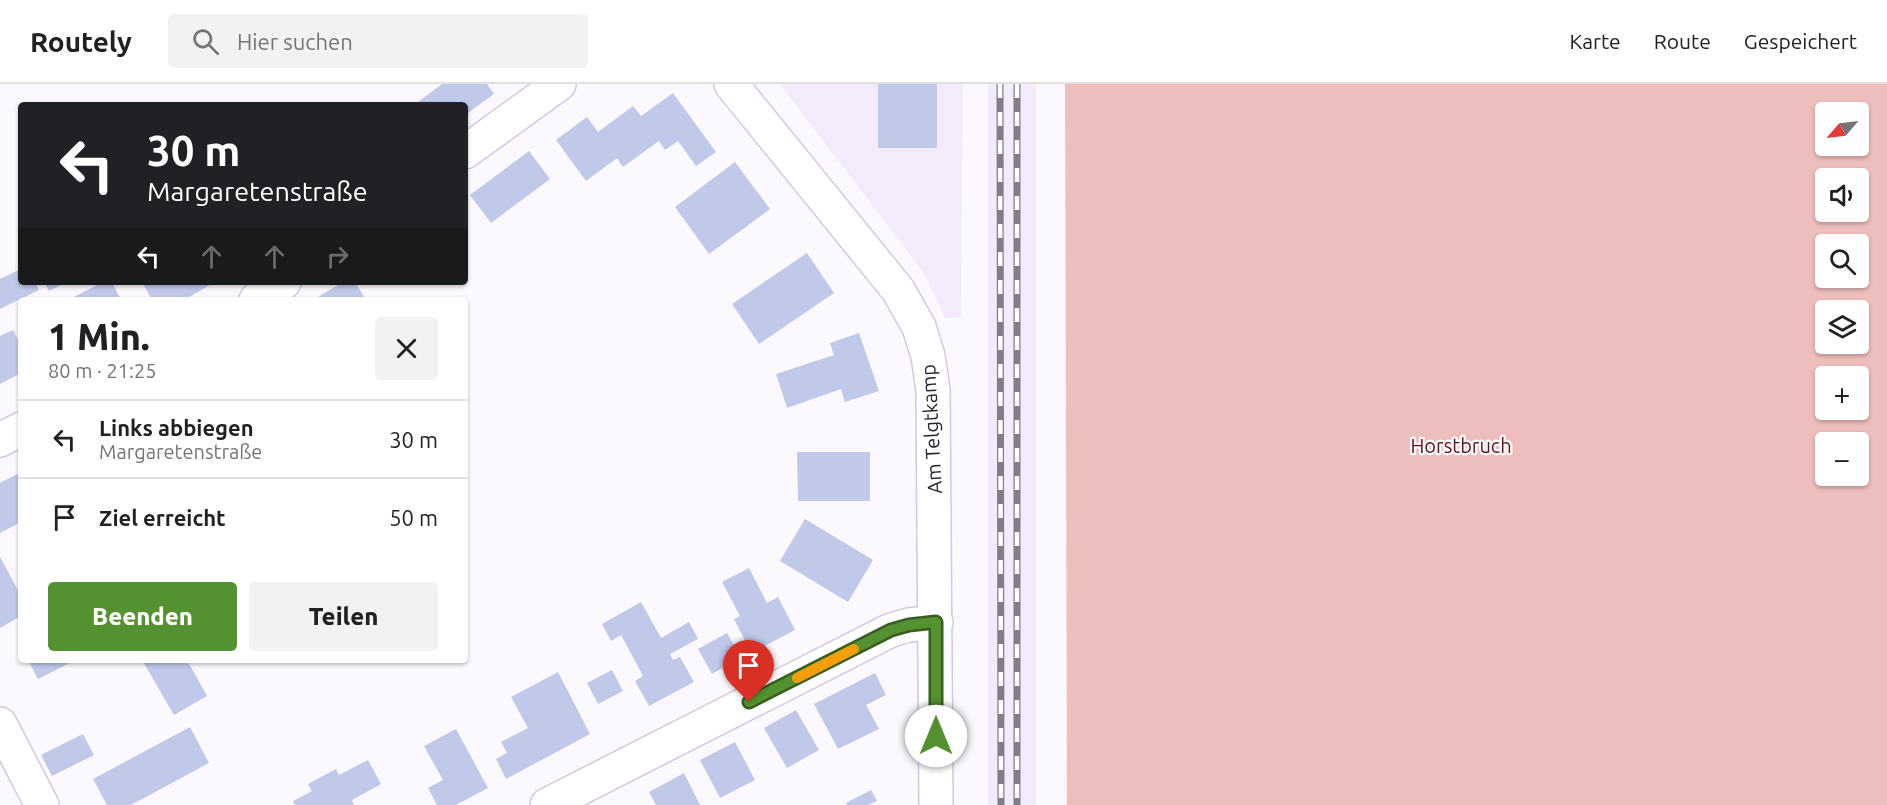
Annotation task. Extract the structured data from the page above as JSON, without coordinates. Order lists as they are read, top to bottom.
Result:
{
  "streets": {
    "street": ["Am Telgtkamp"]
  },
  "parks": ["Horstbruch"],
  "north": "bottom left",
  "page": {
    "header": "Routely",
    "search": "Hier suchen",
    "nav": ["Karte", "Route", "Gespeichert"],
    "map_buttons": ["+", "−"],
    "turn": ["30 m", "Margaretenstraße"],
    "heading": ["1 Min.", "80 m · 21:25"],
    "list": [
      {
        "name": "Links abbiegen",
        "note": "Margaretenstraße",
        "value": "30 m"
      },
      {
        "name": "Ziel erreicht",
        "value": "50 m"
      }
    ],
    "buttons": ["Beenden", "Teilen"]
  }
}
